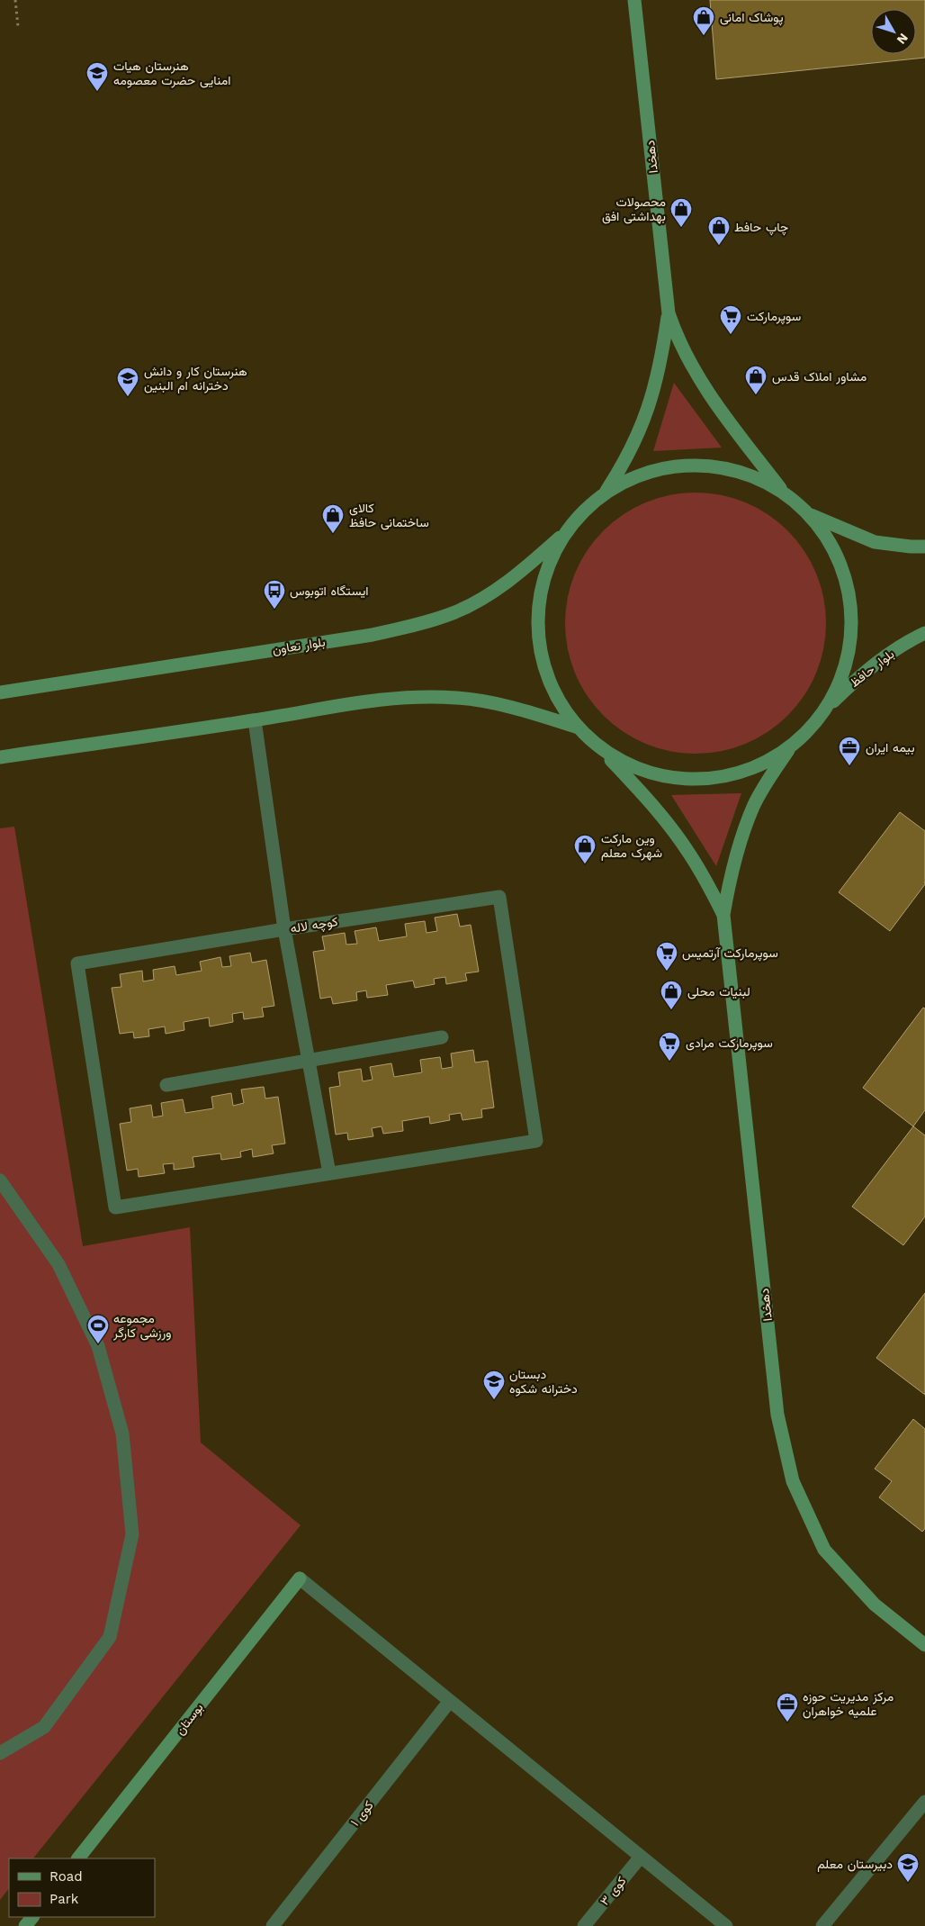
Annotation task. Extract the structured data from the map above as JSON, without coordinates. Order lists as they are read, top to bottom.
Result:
{
  "streets": {
    "main road": [
      "دهخدا",
      "بلوار تعاون",
      "بلوار حافظ",
      "بوستان"
    ],
    "street": ["کوچه لاله", "کوی ۱", "کوی ۳"]
  },
  "places": {
    "shop": [
      "پوشاک امانی",
      "محصولات بهداشتی افق",
      "چاپ حافط",
      "مشاور املاک قدس",
      "کالای ساختمانی حافظ",
      "وین مارکت شهرک معلم",
      "لبنیات محلی"
    ],
    "school or university": [
      "هنرستان هیات امنایی حضرت معصومه",
      "هنرستان کار و دانش دخترانه ام البنین",
      "دبستان دخترانه شکوه",
      "دبیرستان معلم"
    ],
    "supermarket": ["سوپرمارکت", "سوپرمارکت آرتمیس", "سوپرمارکت مرادی"],
    "bus stop": ["ایستگاه اتوبوس"],
    "office": ["بیمه ایران", "مرکز مدیریت حوزه علمیه خواهران"],
    "sports": ["مجموعه ورزشی کارگر"]
  },
  "legend": ["Road", "Park"],
  "north": "bottom right"
}
